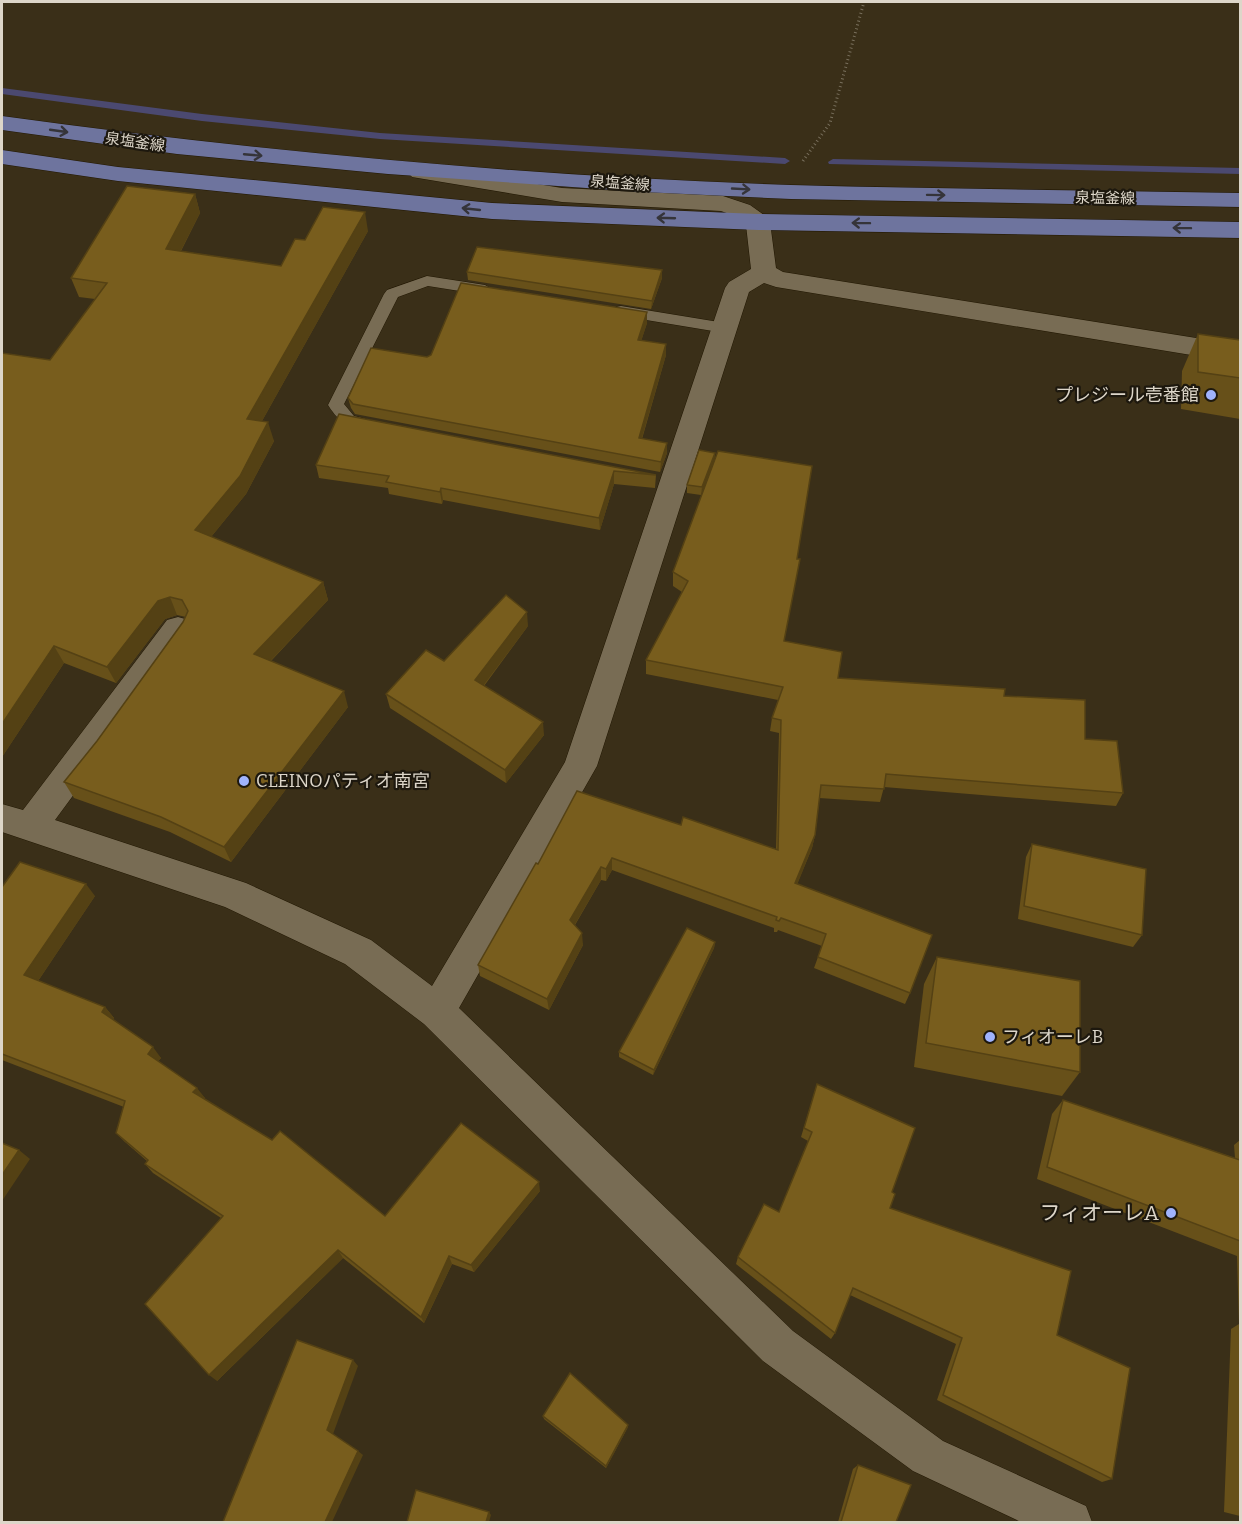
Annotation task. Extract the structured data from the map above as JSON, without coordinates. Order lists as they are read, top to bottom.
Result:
{
  "streets": {
    "main road": ["泉塩釜線"]
  },
  "places": [
    "プレジール壱番館",
    "CLEINOパティオ南宮",
    "フィオーレB",
    "フィオーレA"
  ]
}
